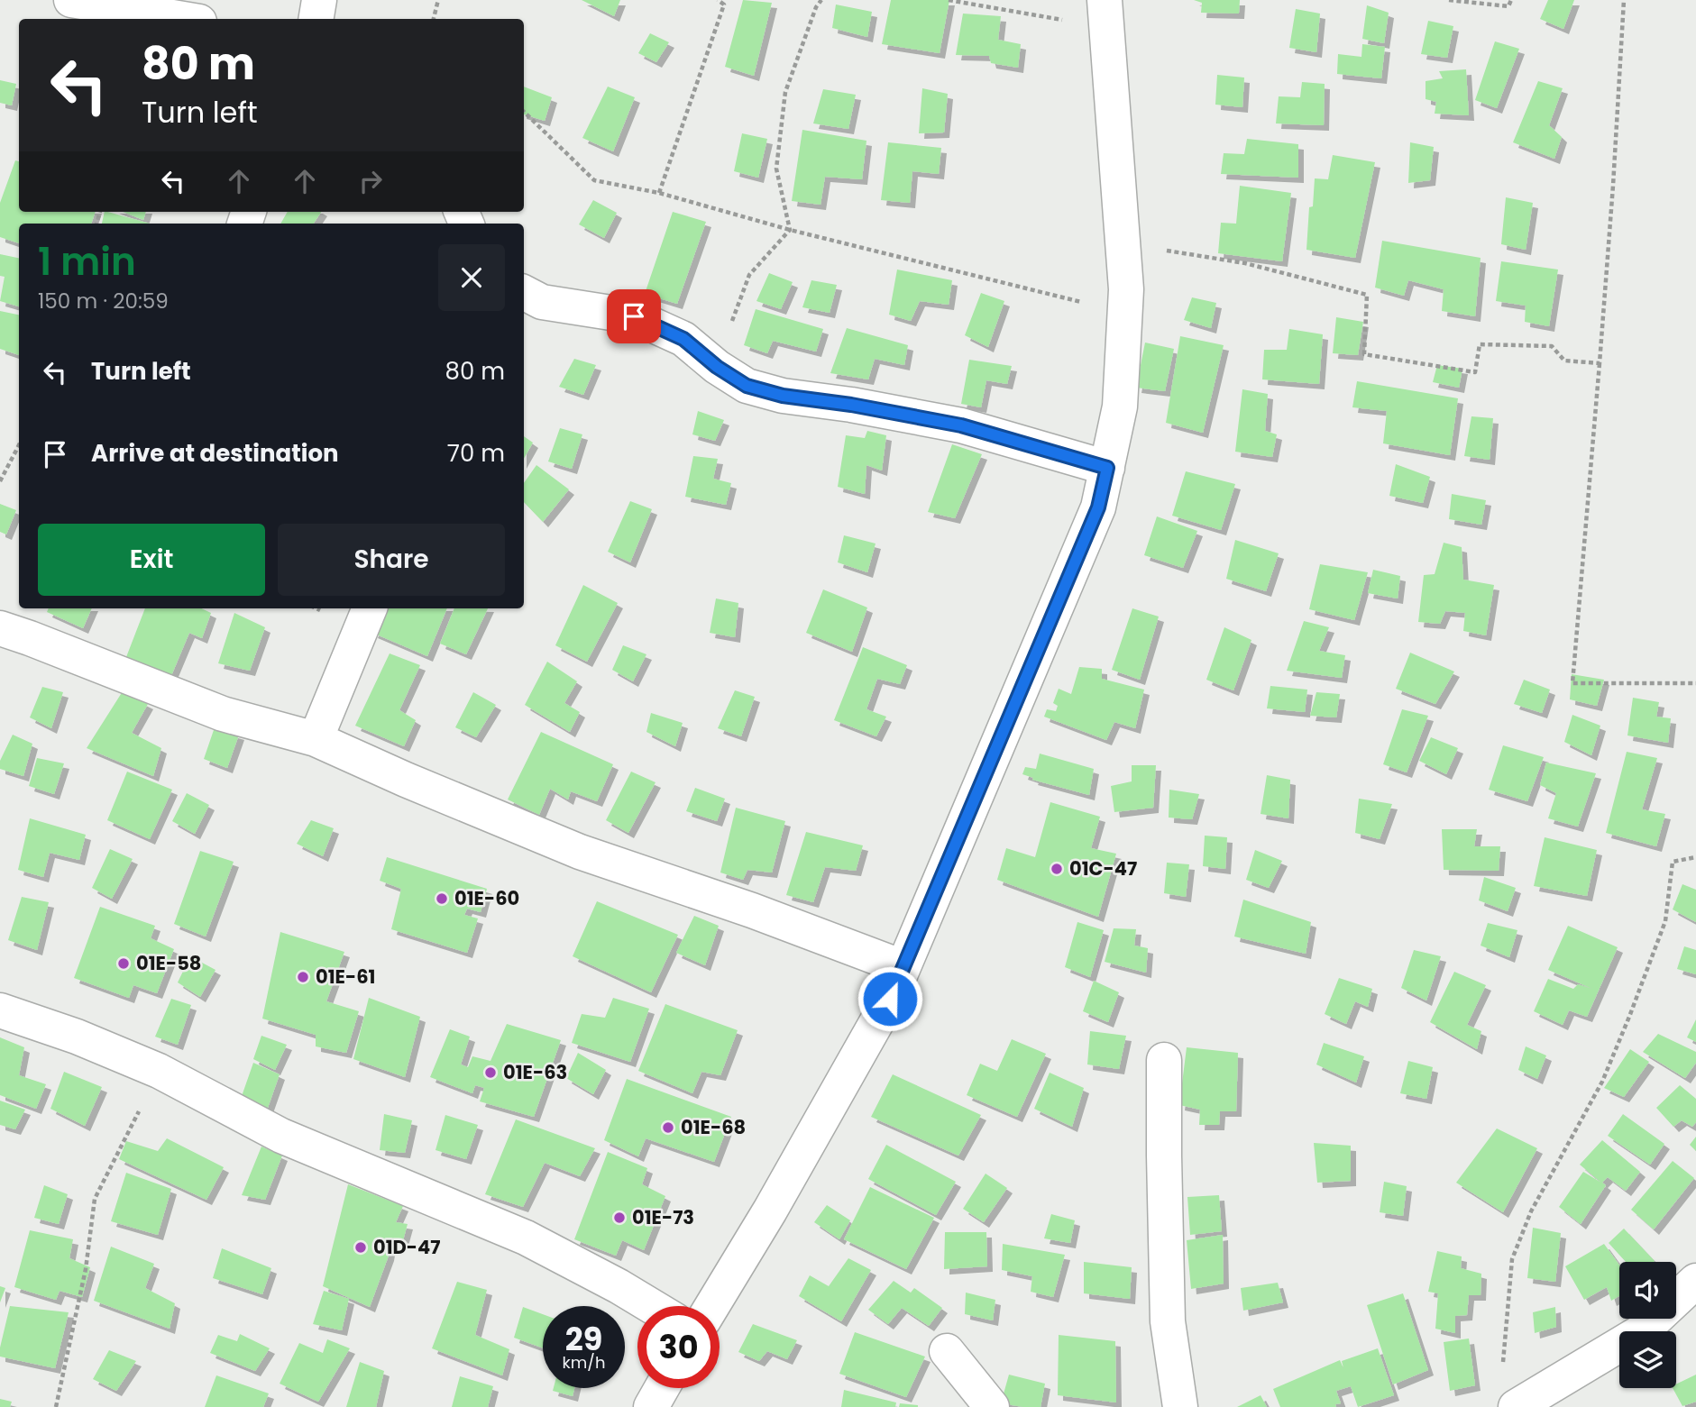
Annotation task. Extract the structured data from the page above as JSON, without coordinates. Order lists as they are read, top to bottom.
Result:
{
  "places": [
    "01C-47",
    "01E-60",
    "01E-58",
    "01E-61",
    "01E-63",
    "01E-68",
    "01E-73",
    "01D-47"
  ],
  "page": {
    "turn": ["80 m", "Turn left"],
    "heading": ["1 min", "150 m · 20:59"],
    "list": [
      {
        "name": "Turn left",
        "value": "80 m"
      },
      {
        "name": "Arrive at destination",
        "value": "70 m"
      }
    ],
    "buttons": ["Exit", "Share"],
    "speed": "29 km/h",
    "limit": "30"
  }
}
